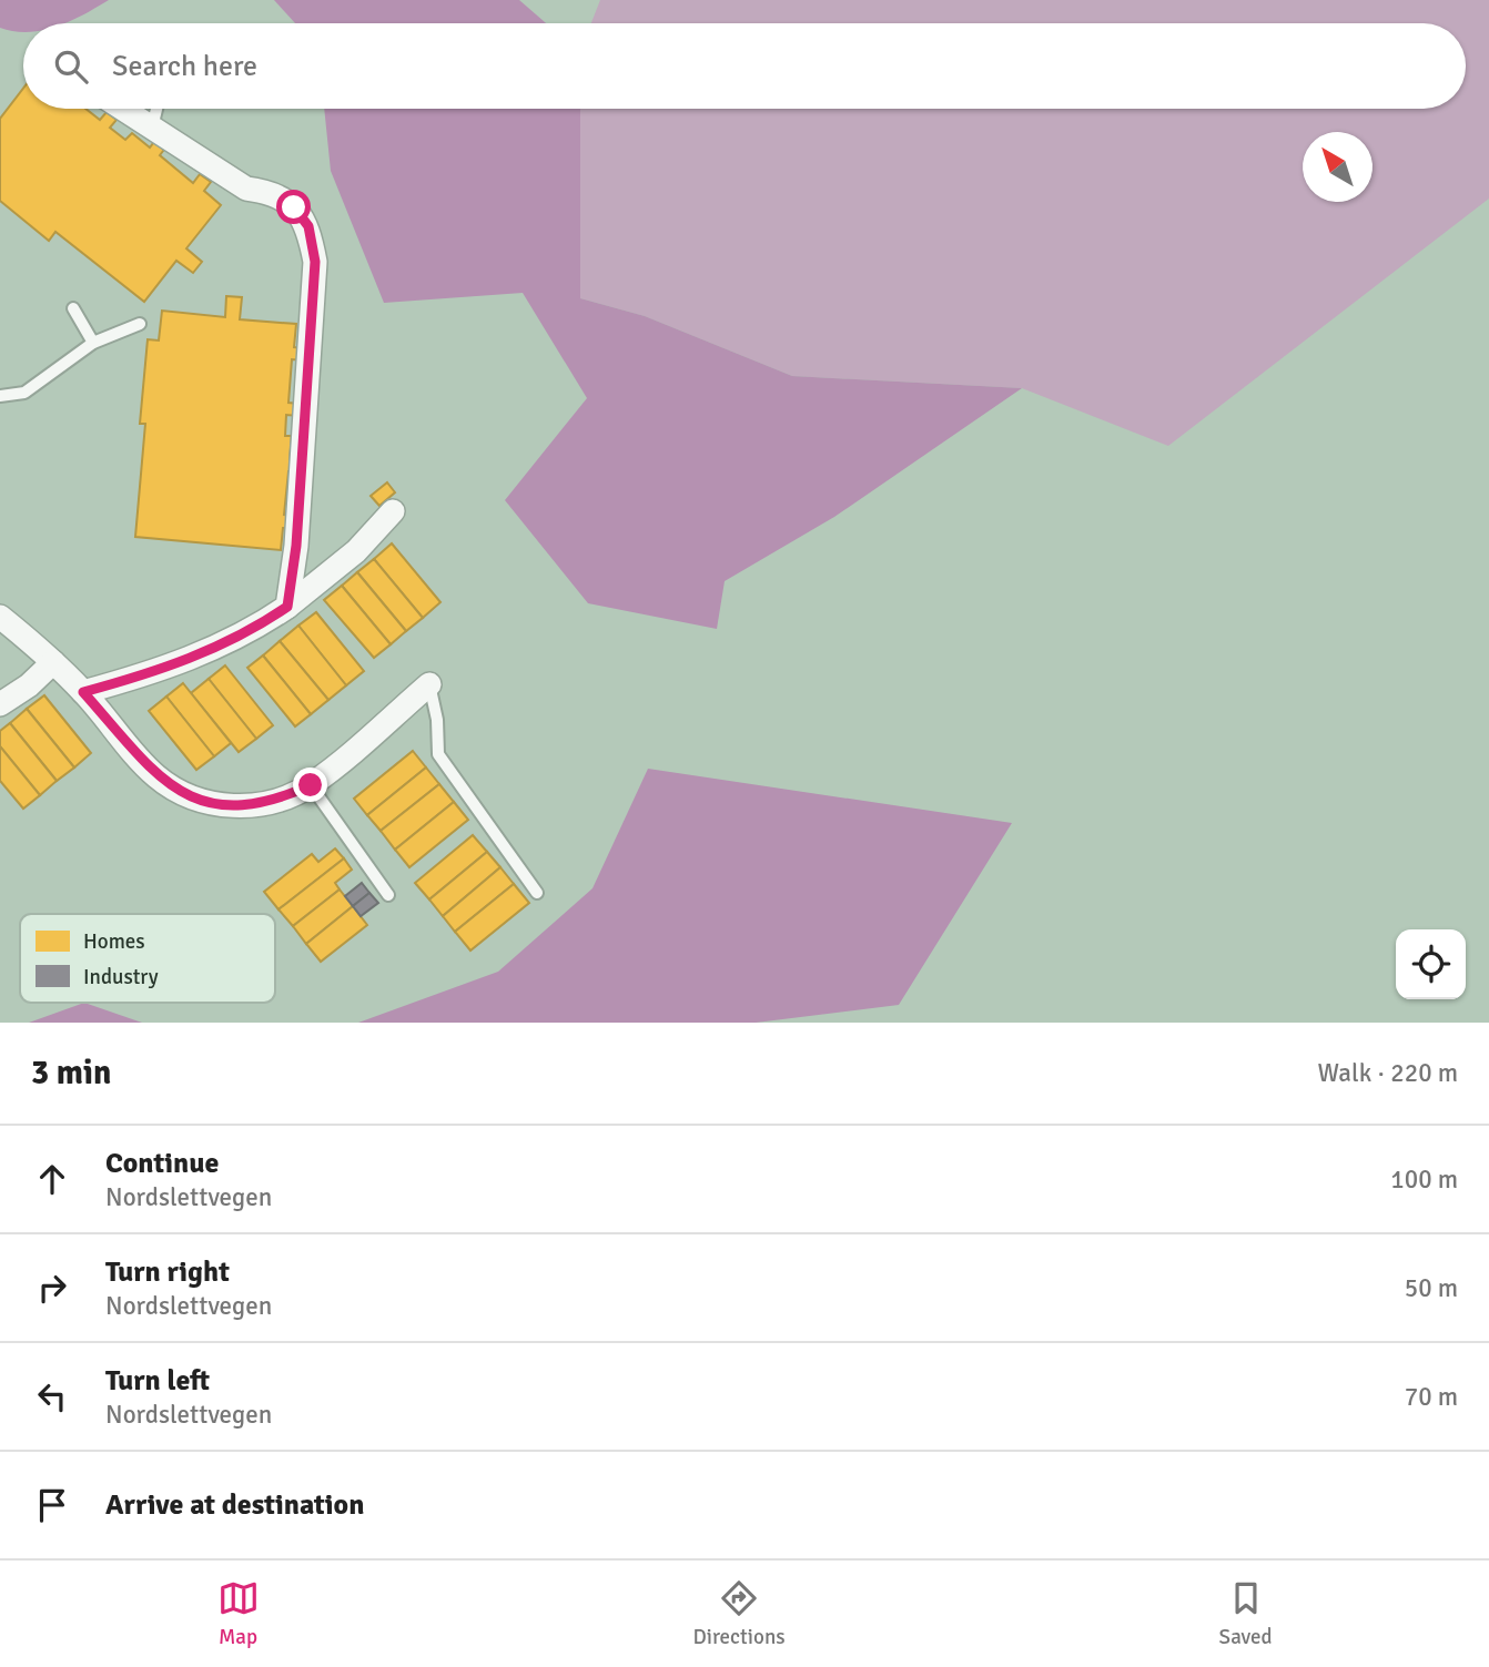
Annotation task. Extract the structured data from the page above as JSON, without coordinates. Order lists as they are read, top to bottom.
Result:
{
  "legend": ["Homes", "Industry"],
  "north": "top left",
  "page": {
    "search": "Search here",
    "heading": ["3 min", "Walk · 220 m"],
    "list": [
      ["Continue", "Nordslettvegen", "100 m"],
      ["Turn right", "Nordslettvegen", "50 m"],
      ["Turn left", "Nordslettvegen", "70 m"],
      "Arrive at destination"
    ],
    "nav": ["Map", "Directions", "Saved"]
  }
}
